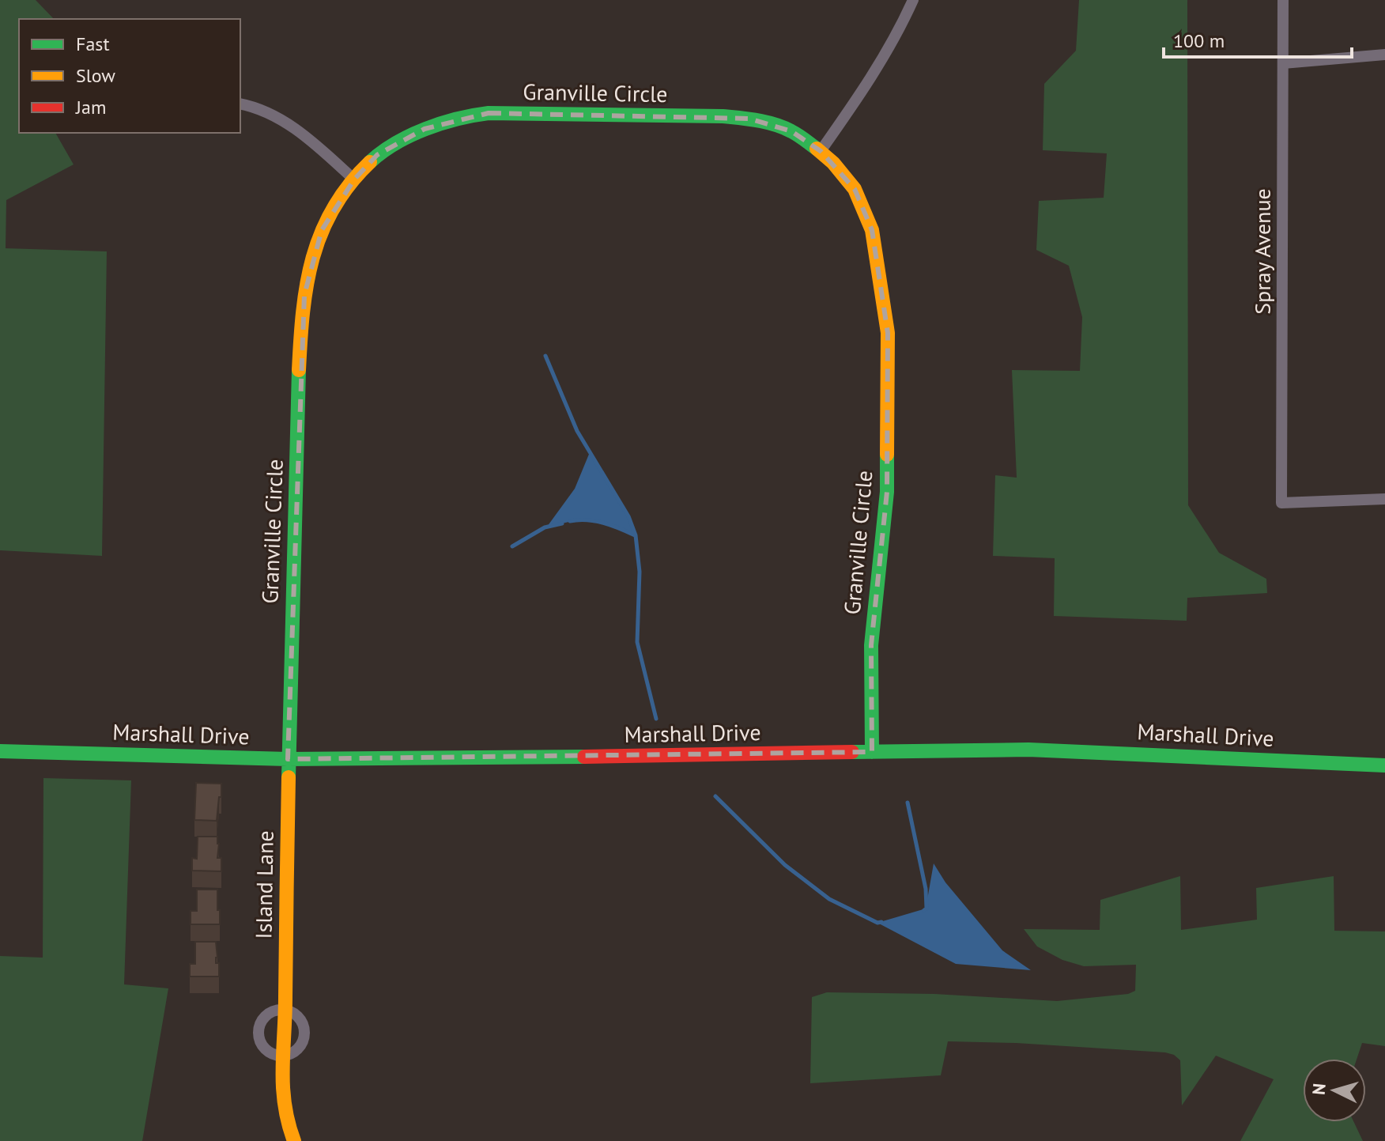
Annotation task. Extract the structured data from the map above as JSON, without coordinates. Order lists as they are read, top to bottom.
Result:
{
  "streets": {
    "street": [
      "Granville Circle",
      "Spray Avenue",
      "Marshall Drive",
      "Island Lane"
    ]
  },
  "crossings": [
    ["Granville Circle", "Marshall Drive"],
    ["Granville Circle", "Island Lane"],
    ["Marshall Drive", "Island Lane"]
  ],
  "legend": ["Fast", "Slow", "Jam"],
  "scale_bar": "100 m",
  "north": "left"
}
